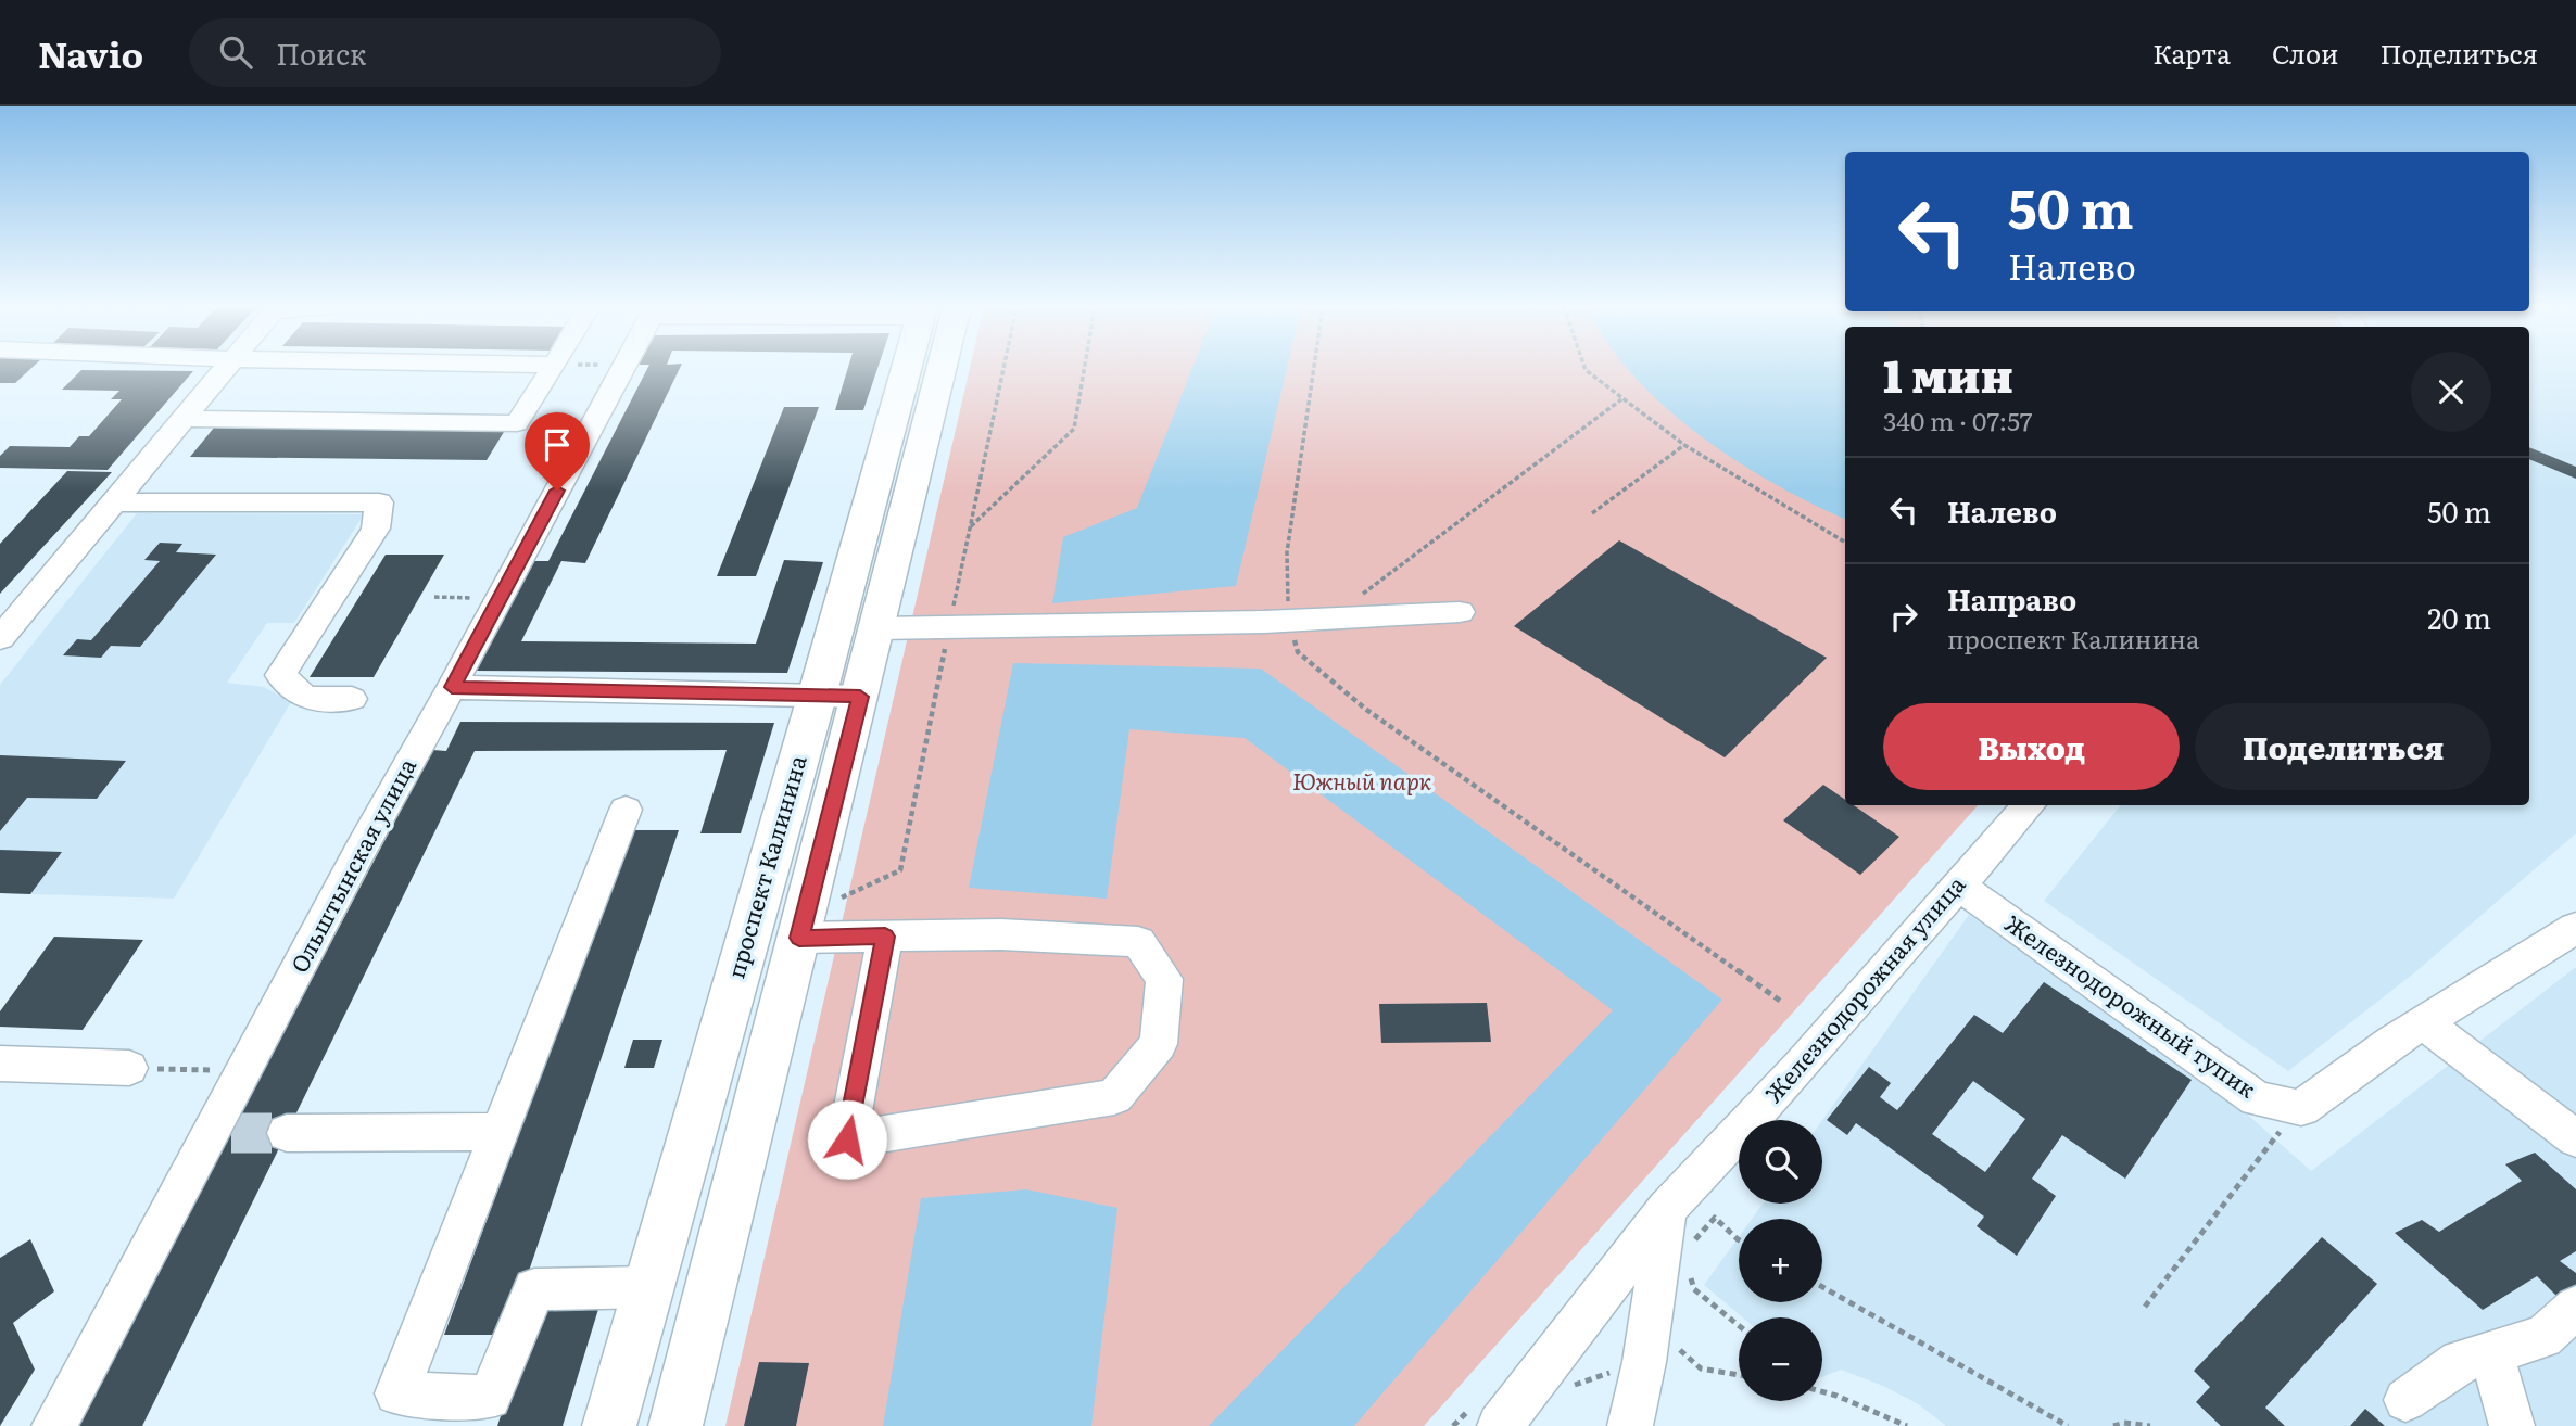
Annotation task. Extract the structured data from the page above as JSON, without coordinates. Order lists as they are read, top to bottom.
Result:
{
  "streets": {
    "main road": ["проспект Калинина"],
    "street": ["Ольштынская улица", "Железнодорожная улица", "Железнодорожный тупик"]
  },
  "crossings": [
    ["Железнодорожная улица", "Железнодорожный тупик"]
  ],
  "parks": ["Южный парк"],
  "page": {
    "header": "Navio",
    "search": "Поиск",
    "nav": ["Карта", "Слои", "Поделиться"],
    "turn": ["50 m", "Налево"],
    "heading": ["1 мин", "340 m · 07:57"],
    "list": [
      {
        "name": "Налево",
        "value": "50 m"
      },
      {
        "name": "Направо",
        "note": "проспект Калинина",
        "value": "20 m"
      }
    ],
    "buttons": ["Выход", "Поделиться"],
    "map_buttons": ["+", "−"]
  }
}
